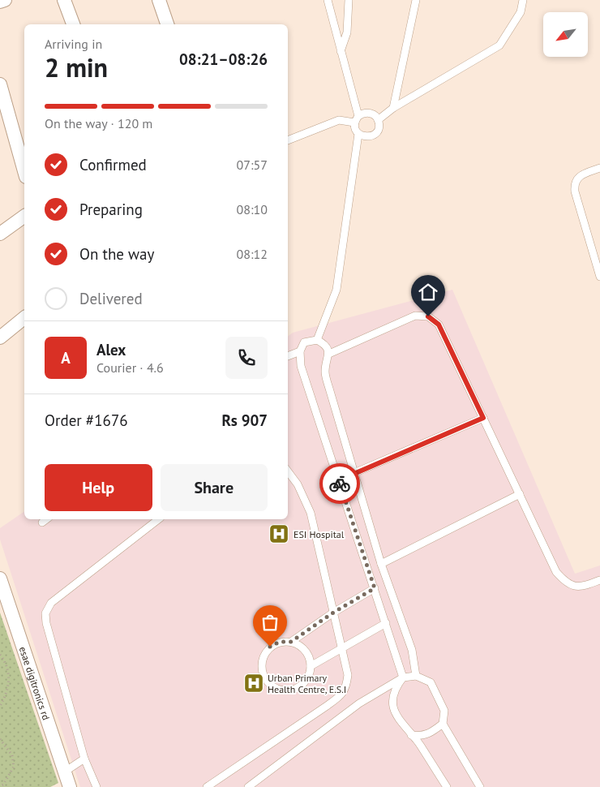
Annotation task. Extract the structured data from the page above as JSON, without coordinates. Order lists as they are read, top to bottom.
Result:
{
  "streets": {
    "street": ["esae digitronics rd"]
  },
  "places": {
    "hospital": ["ESI Hospital", "Urban Primary Health Centre, E.S.I"]
  },
  "north": "bottom left",
  "page": {
    "heading": ["2 min", "Arriving in", "08:21–08:26"],
    "panel": [
      "Alex",
      "Courier · 4.6",
      "Order #1676",
      "Rs 907"
    ],
    "bar": "On the way · 120 m",
    "list": [
      ["Confirmed", "07:57"],
      ["Preparing", "08:10"],
      ["On the way", "08:12"],
      "Delivered"
    ],
    "round": "A",
    "buttons": ["Help", "Share"]
  }
}
